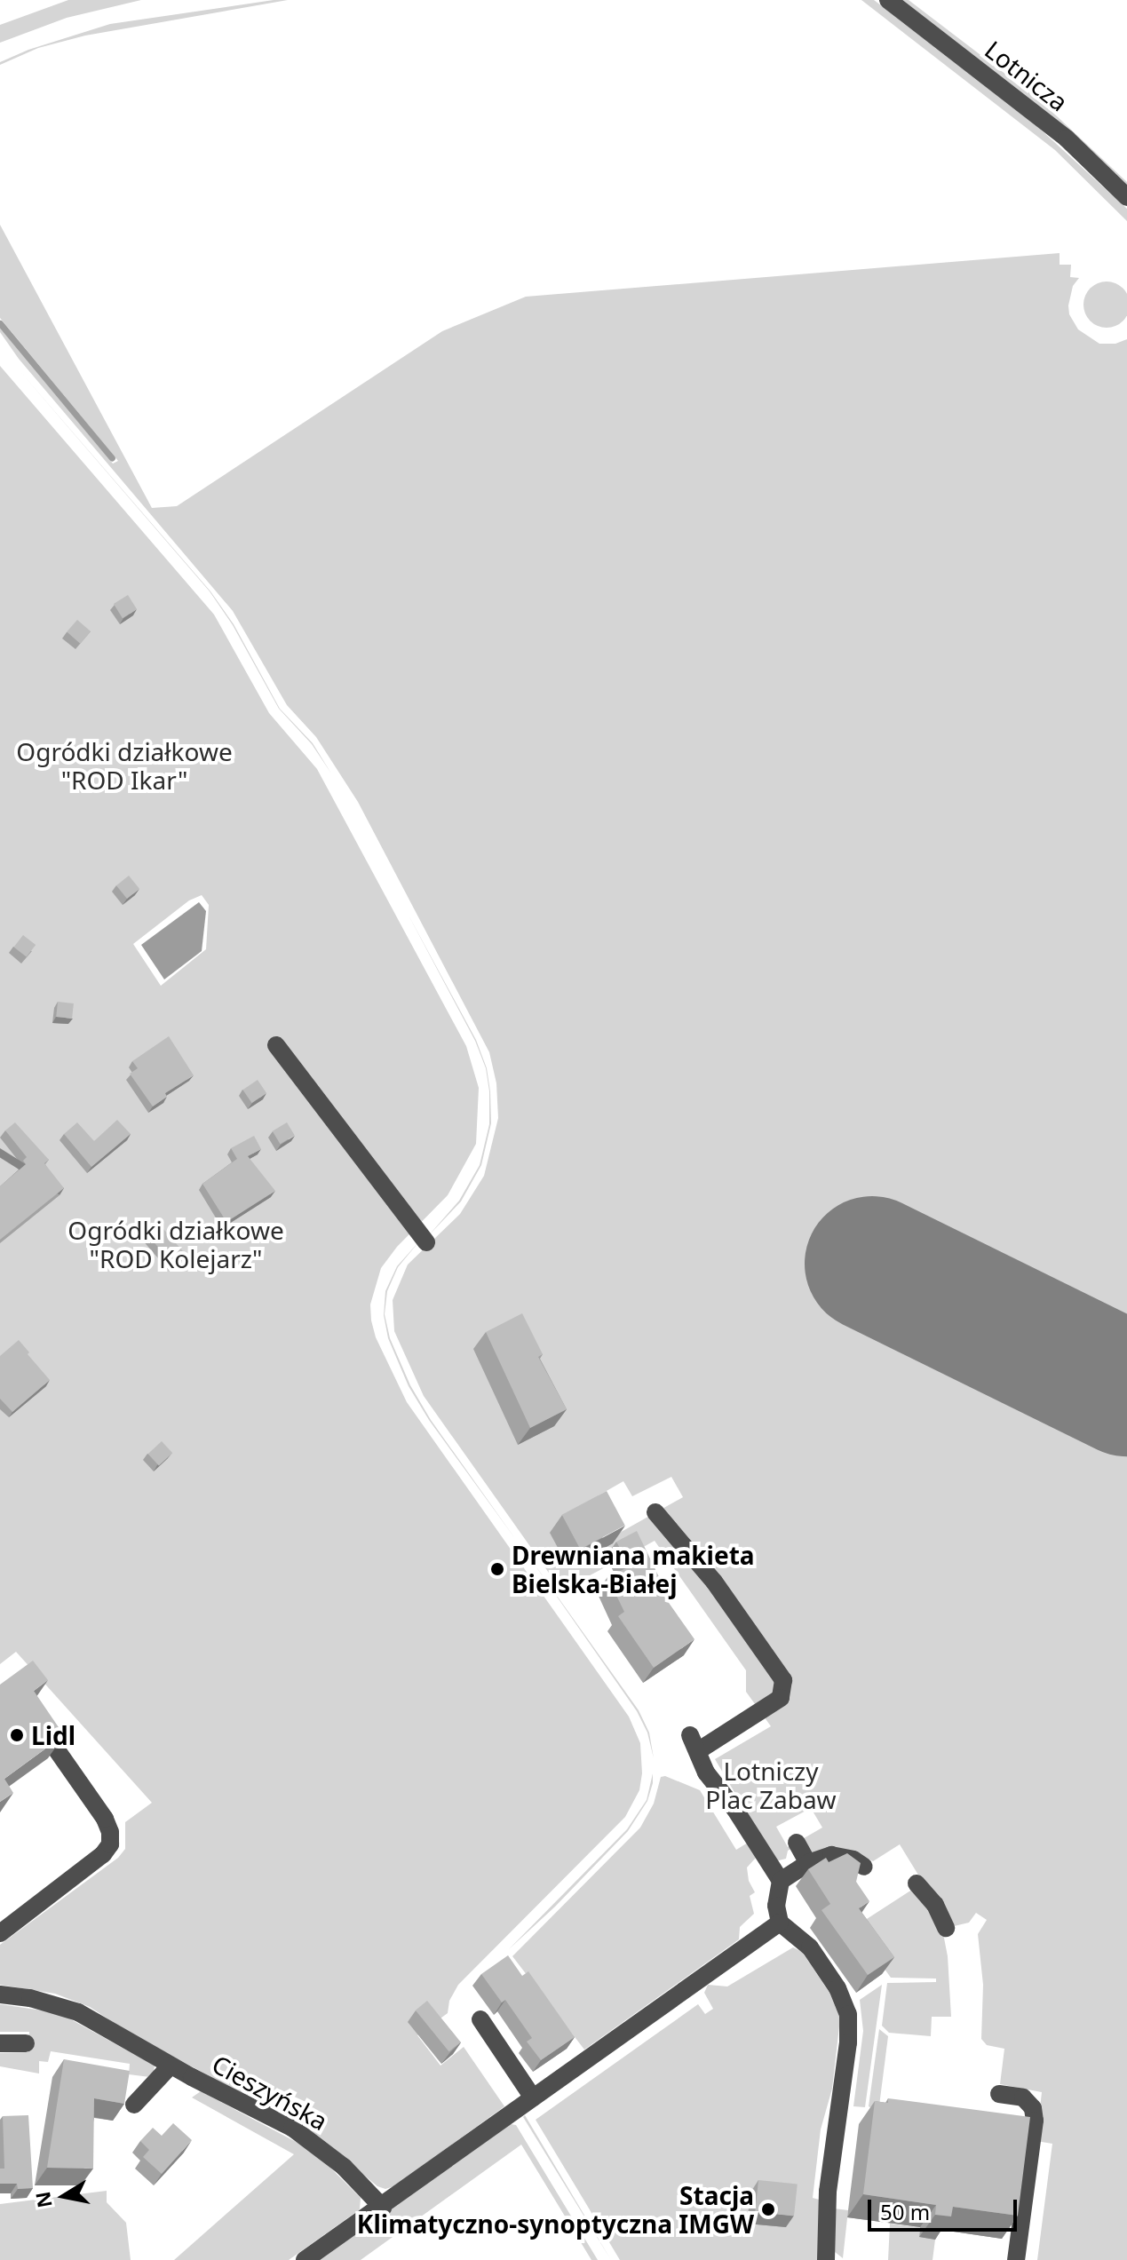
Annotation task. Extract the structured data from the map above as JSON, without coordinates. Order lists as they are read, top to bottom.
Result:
{
  "streets": {
    "street": ["Lotnicza", "Cieszyńska"]
  },
  "parks": ["Ogródki działkowe \"ROD Ikar\"", "Ogródki działkowe \"ROD Kolejarz\"", "Lotniczy Plac Zabaw"],
  "places": ["Drewniana makieta Bielska-Białej", "Lidl", "Stacja Klimatyczno-synoptyczna IMGW"],
  "scale_bar": "50 m",
  "north": "left"
}
